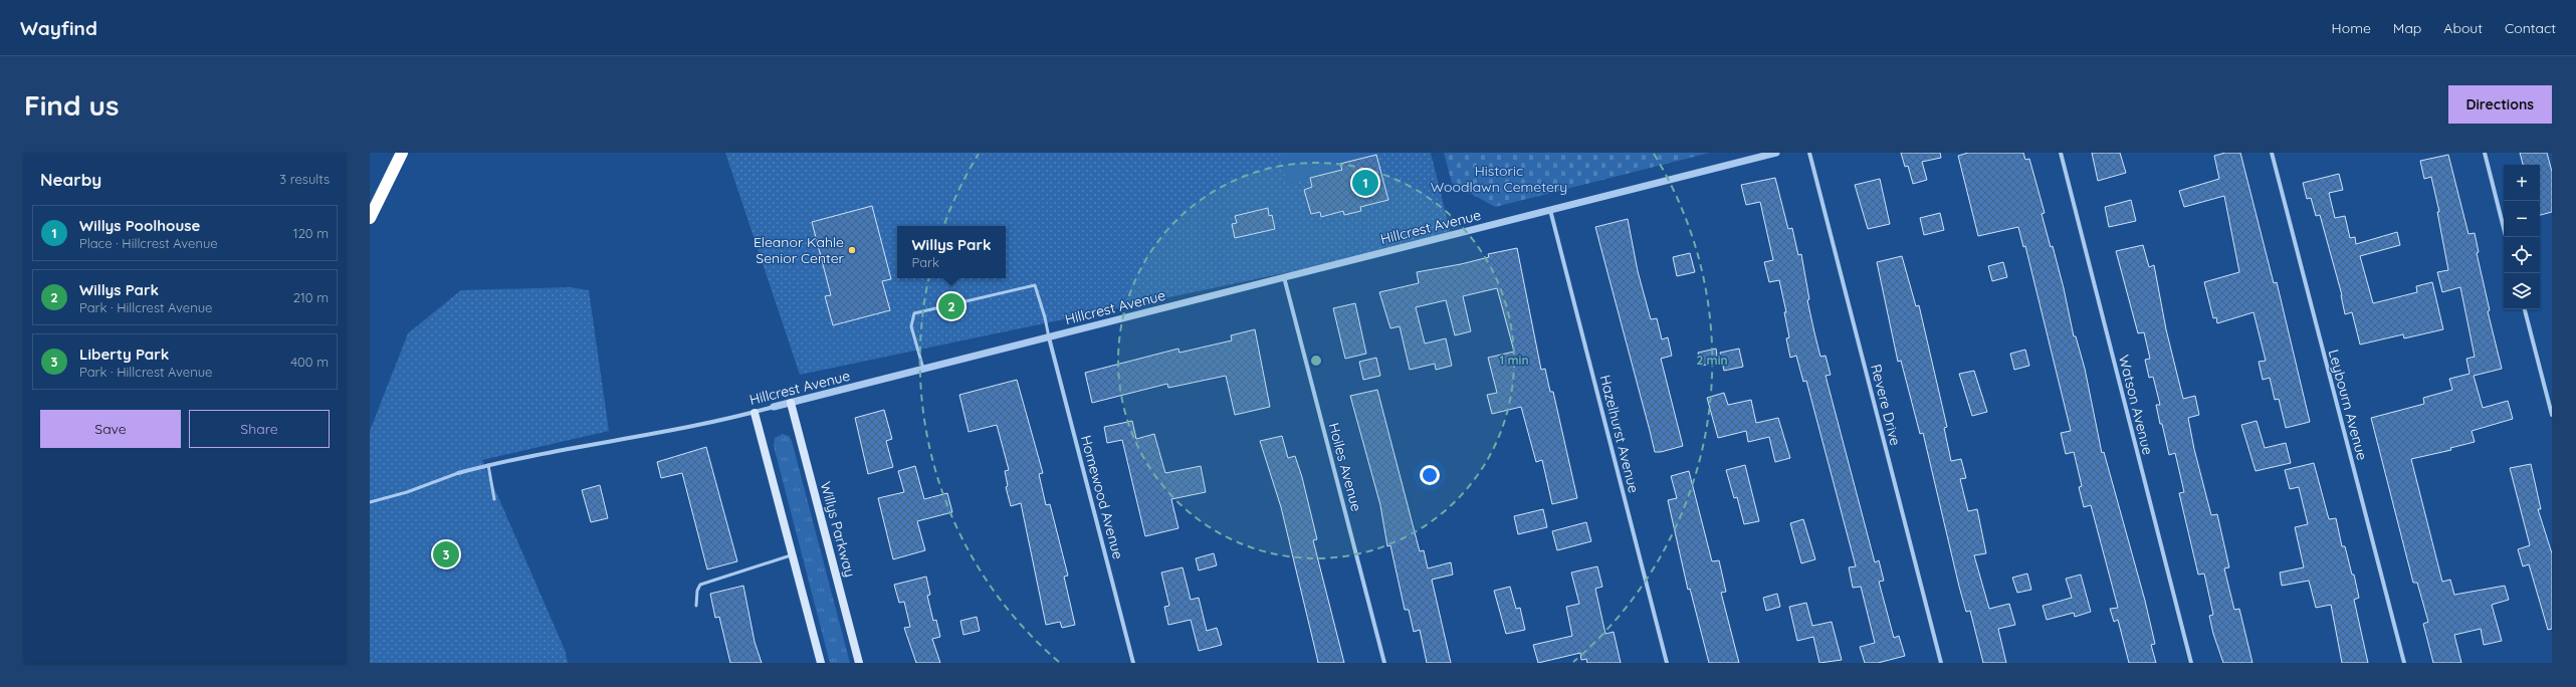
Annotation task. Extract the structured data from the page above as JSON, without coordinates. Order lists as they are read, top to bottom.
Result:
{
  "streets": {
    "main road": ["Willys Parkway"],
    "street": [
      "Hillcrest Avenue",
      "Revere Drive",
      "Watson Avenue",
      "Leybourn Avenue",
      "Hazelhurst Avenue",
      "Hoiles Avenue",
      "Homewood Avenue"
    ]
  },
  "crossings": [
    ["Hillcrest Avenue", "Hazelhurst Avenue"],
    ["Hillcrest Avenue", "Hoiles Avenue"],
    ["Hillcrest Avenue", "Homewood Avenue"],
    ["Hillcrest Avenue", "Willys Parkway"]
  ],
  "parks": ["Historic Woodlawn Cemetery"],
  "places": ["Eleanor Kahle Senior Center"],
  "page": {
    "header": "Wayfind",
    "nav": [
      "Home",
      "Map",
      "About",
      "Contact"
    ],
    "buttons": [
      "Directions",
      ["Save", "Share"]
    ],
    "title": "Find us",
    "heading": ["Nearby", "3 results"],
    "map_buttons": ["+", "−"],
    "pins": ["1", "2", "3"],
    "list": [
      {
        "mark": "1",
        "name": "Willys Poolhouse",
        "note": "Place · Hillcrest Avenue",
        "value": "120 m"
      },
      {
        "mark": "2",
        "name": "Willys Park",
        "note": "Park · Hillcrest Avenue",
        "value": "210 m"
      },
      {
        "mark": "3",
        "name": "Liberty Park",
        "note": "Park · Hillcrest Avenue",
        "value": "400 m"
      }
    ],
    "popup": ["Willys Park", "Park"]
  },
  "rings": ["1 min", "2 min"]
}
